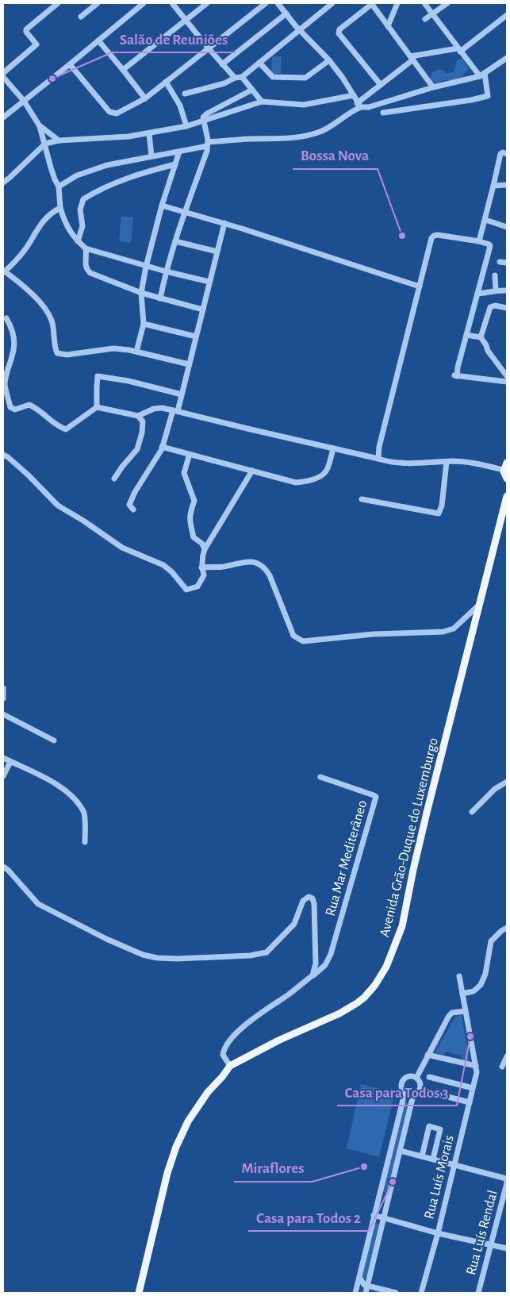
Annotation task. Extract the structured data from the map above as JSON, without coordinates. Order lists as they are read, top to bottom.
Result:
{
  "streets": {
    "main road": ["Avenida Grão-Duque do Luxemburgo"],
    "street": ["Rua Mar Mediterâneo", "Rua Luís Morais", "Rua Luís Rendal"]
  },
  "crossings": [
    ["Rua Luís Morais", "Rua Luís Rendal"]
  ],
  "places": [
    "Salão de Reuniões",
    "Bossa Nova",
    "Casa para Todos 3",
    "Miraflores",
    "Casa para Todos 2"
  ]
}
